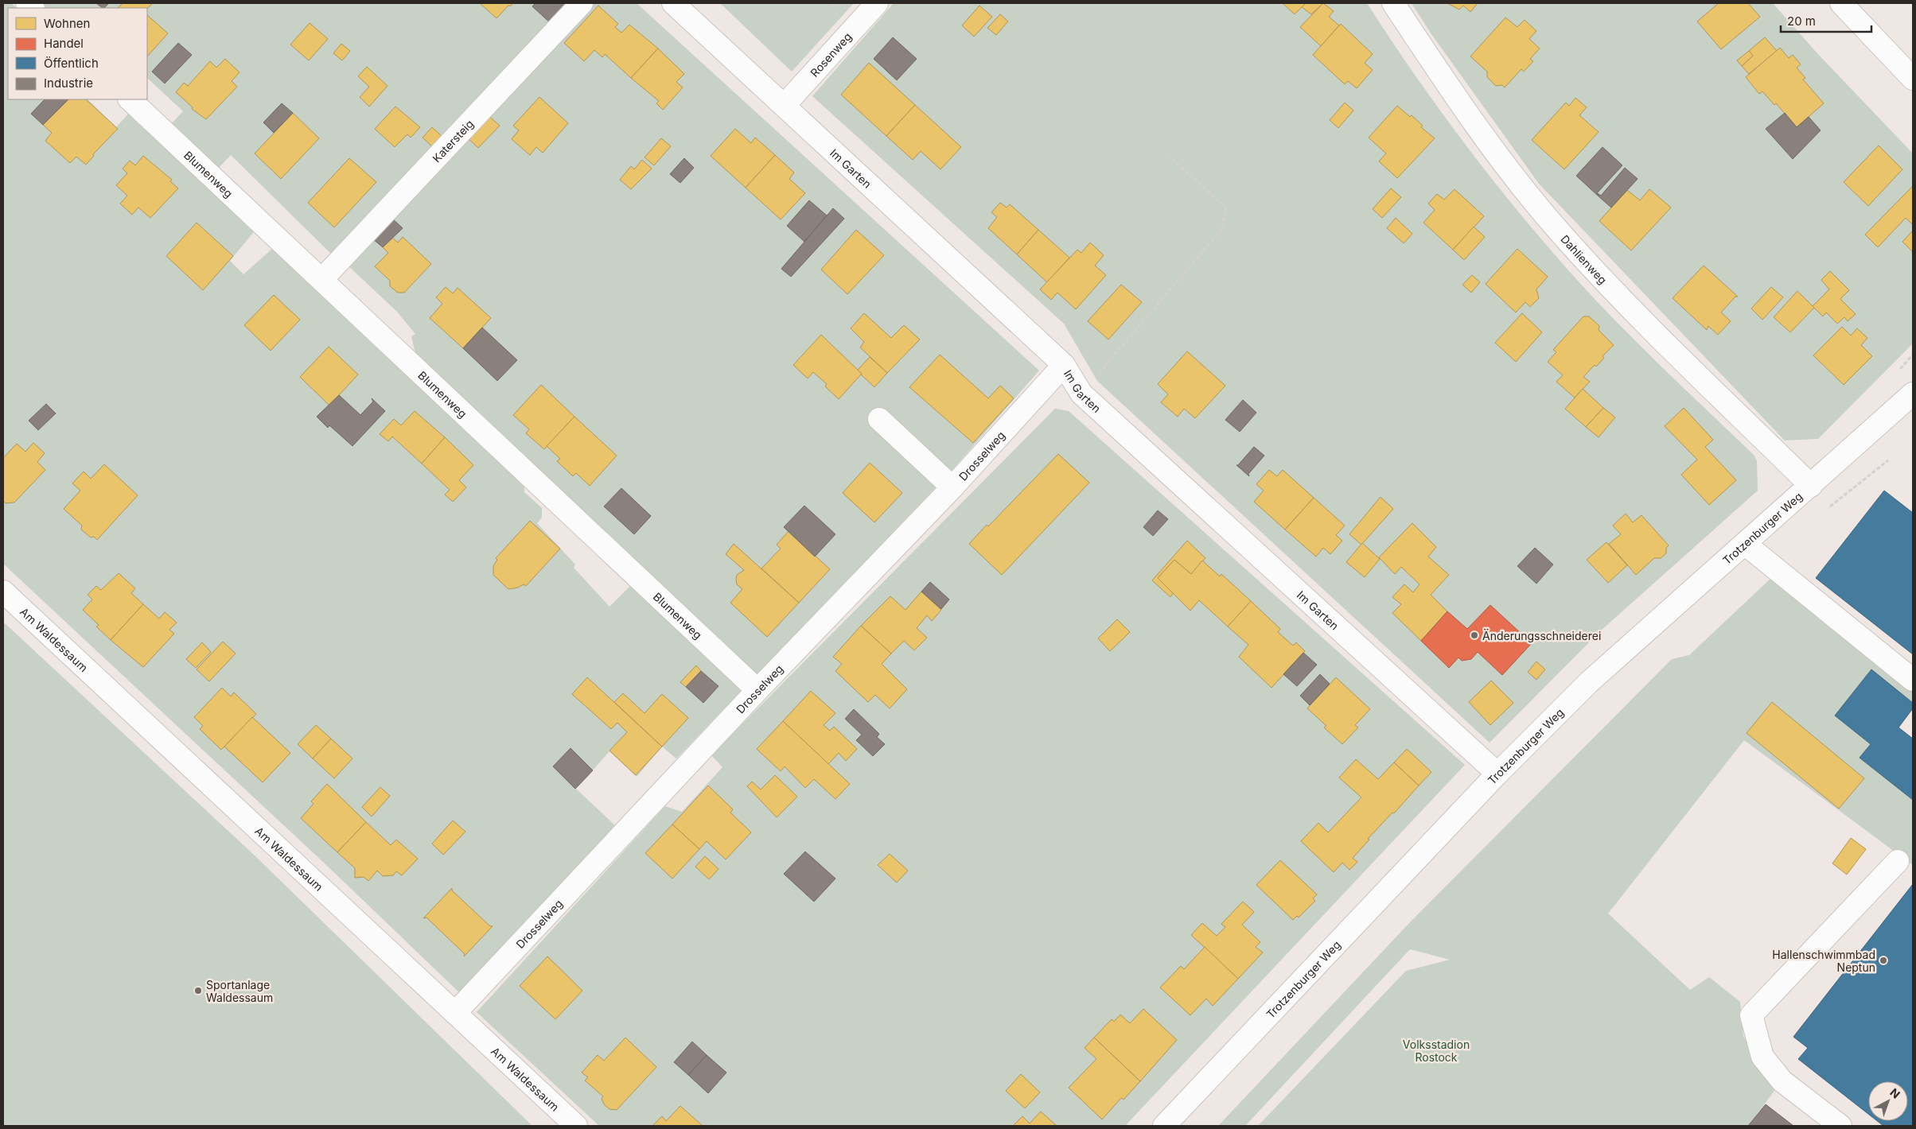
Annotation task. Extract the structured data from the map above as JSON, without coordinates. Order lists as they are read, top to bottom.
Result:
{
  "streets": {
    "street": [
      "Rosenweg",
      "Katersteig",
      "Im Garten",
      "Blumenweg",
      "Dahlienweg",
      "Drosselweg",
      "Trotzenburger Weg",
      "Am Waldessaum"
    ]
  },
  "crossings": [
    ["Rosenweg", "Im Garten"],
    ["Katersteig", "Blumenweg"],
    ["Im Garten", "Drosselweg"],
    ["Im Garten", "Trotzenburger Weg"],
    ["Blumenweg", "Drosselweg"],
    ["Dahlienweg", "Trotzenburger Weg"],
    ["Drosselweg", "Am Waldessaum"]
  ],
  "parks": ["Volksstadion Rostock"],
  "places": ["Änderungsschneiderei", "Hallenschwimmbad Neptun", "Sportanlage Waldessaum"],
  "legend": [
    "Wohnen",
    "Handel",
    "Öffentlich",
    "Industrie"
  ],
  "scale_bar": "20 m",
  "north": "top right"
}
